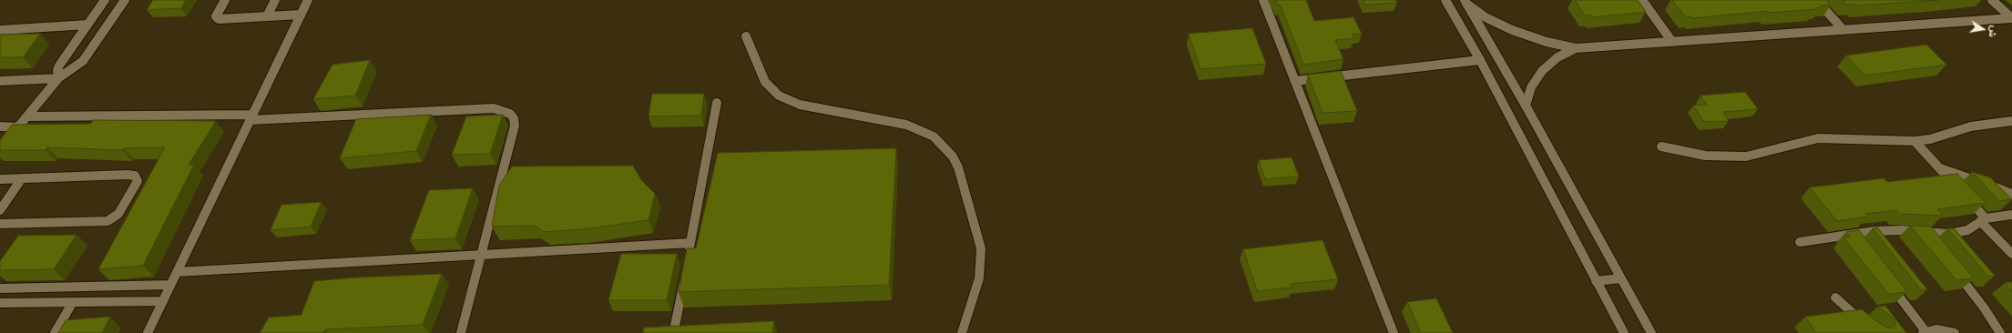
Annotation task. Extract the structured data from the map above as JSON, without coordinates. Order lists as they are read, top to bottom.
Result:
{
  "north": "right"
}
